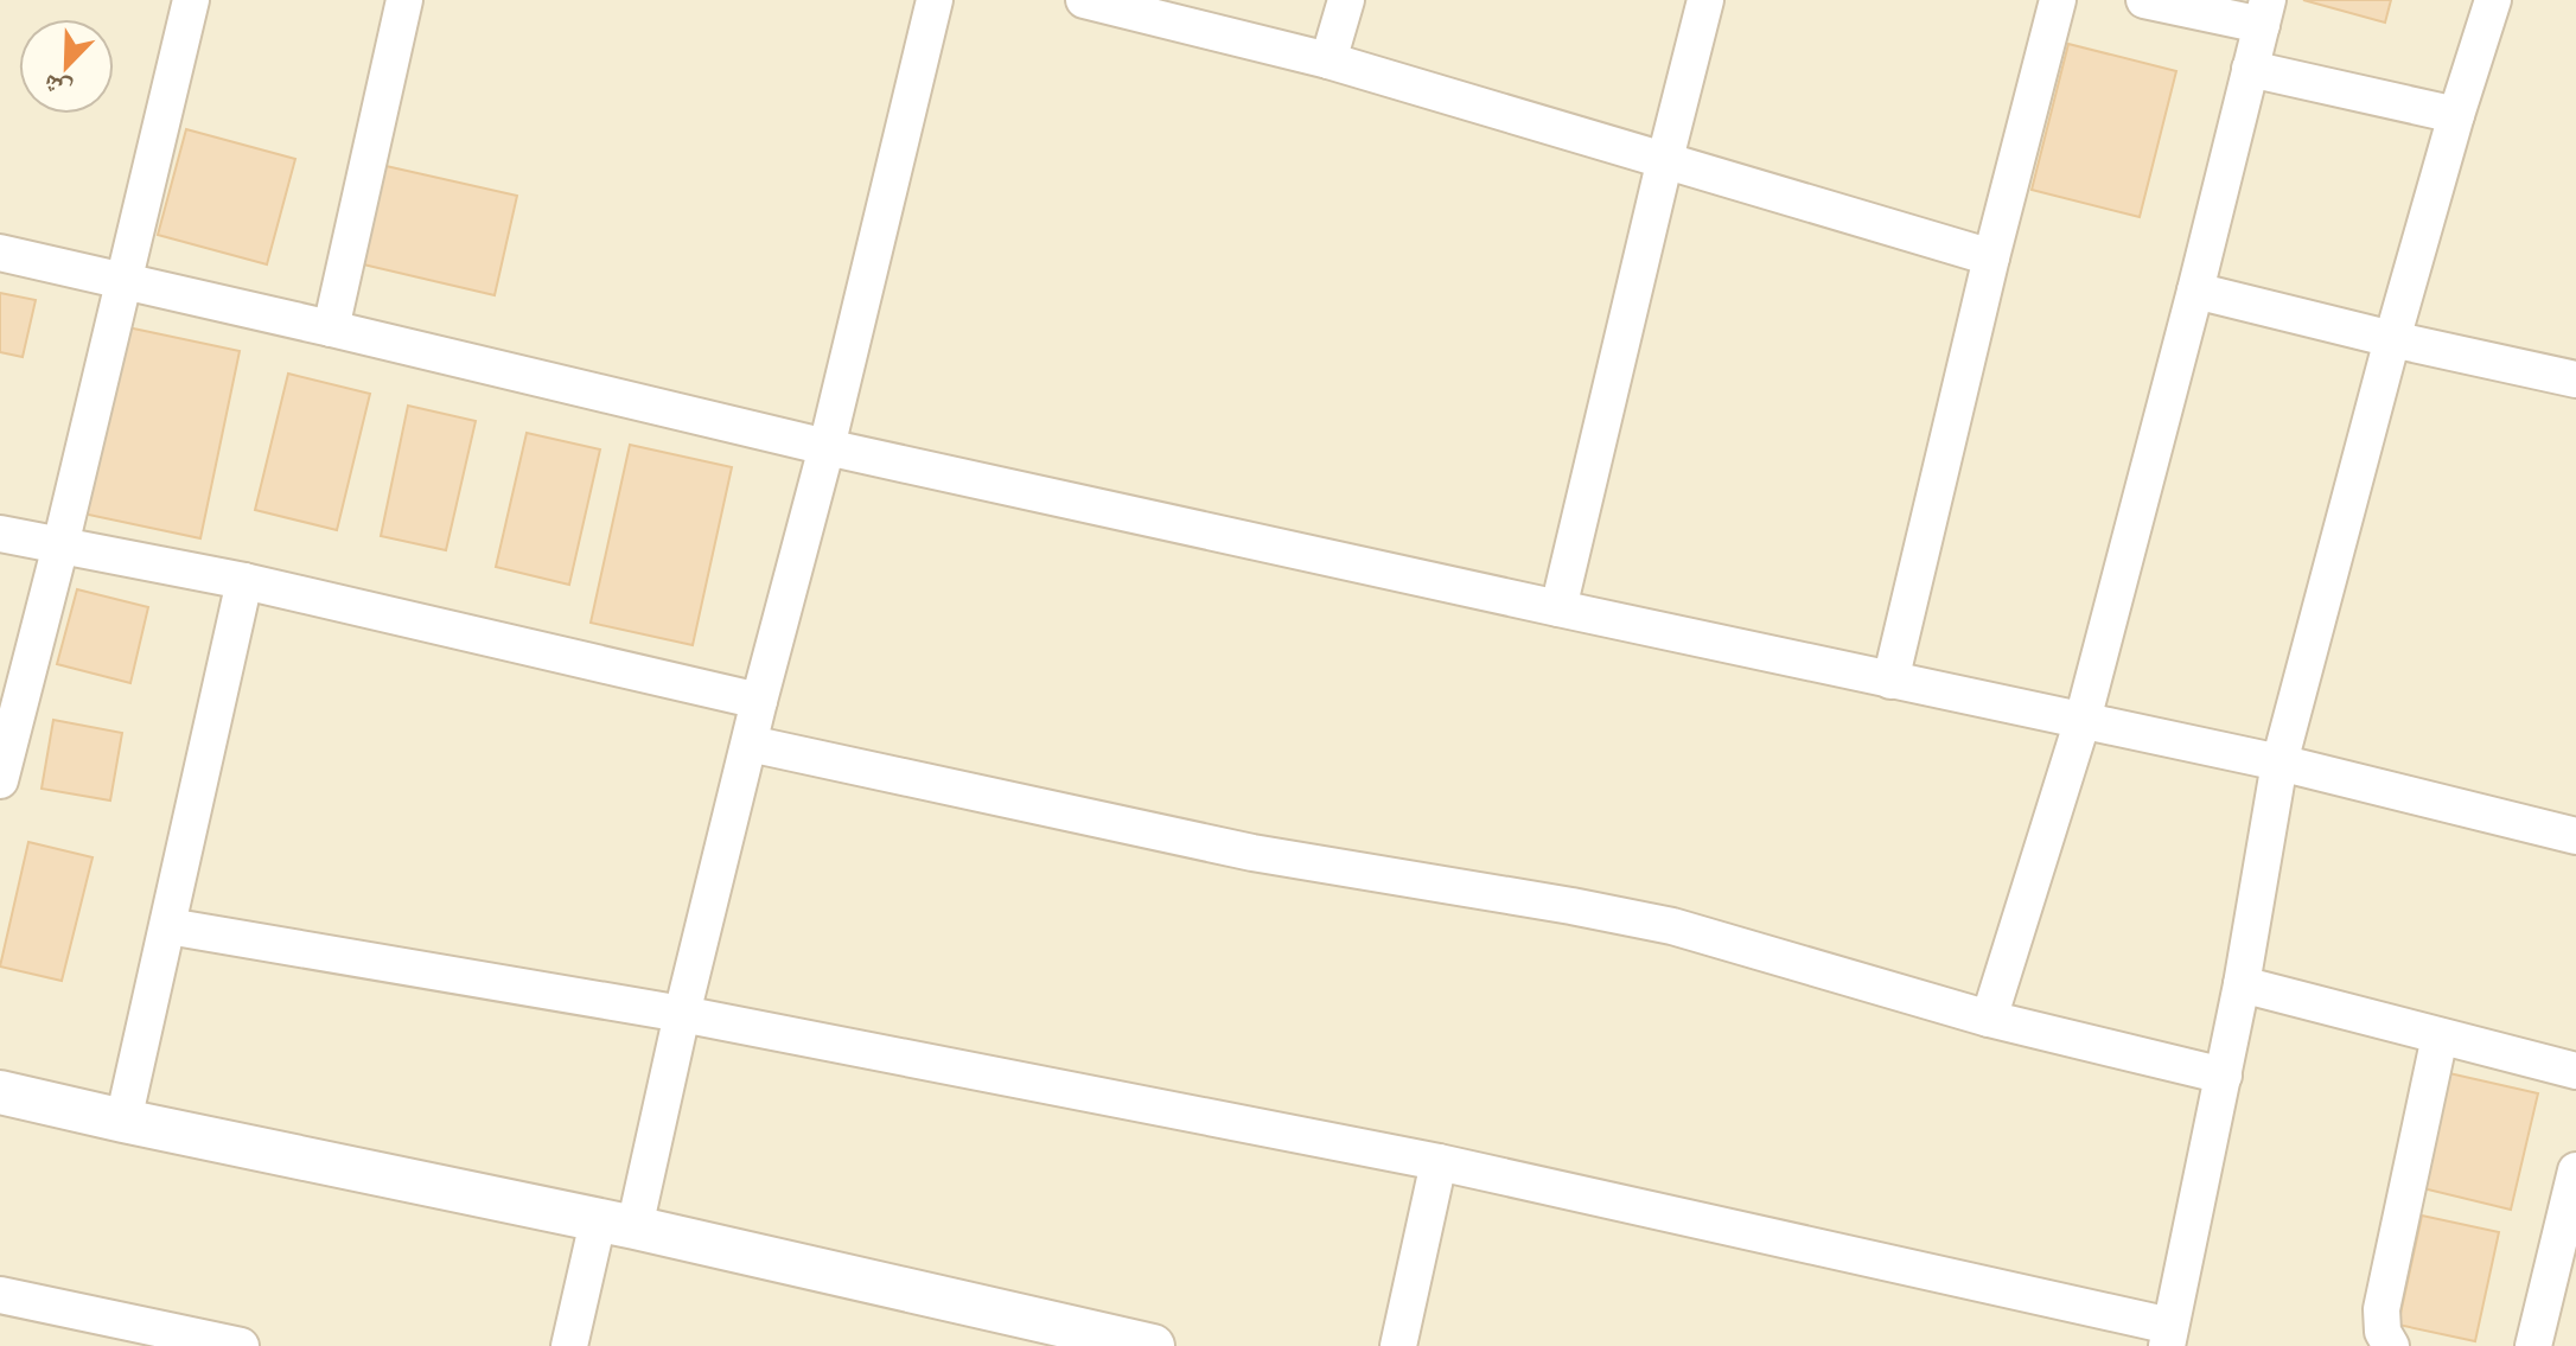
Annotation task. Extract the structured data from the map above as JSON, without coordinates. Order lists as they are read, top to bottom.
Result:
{
  "north": "bottom left"
}
